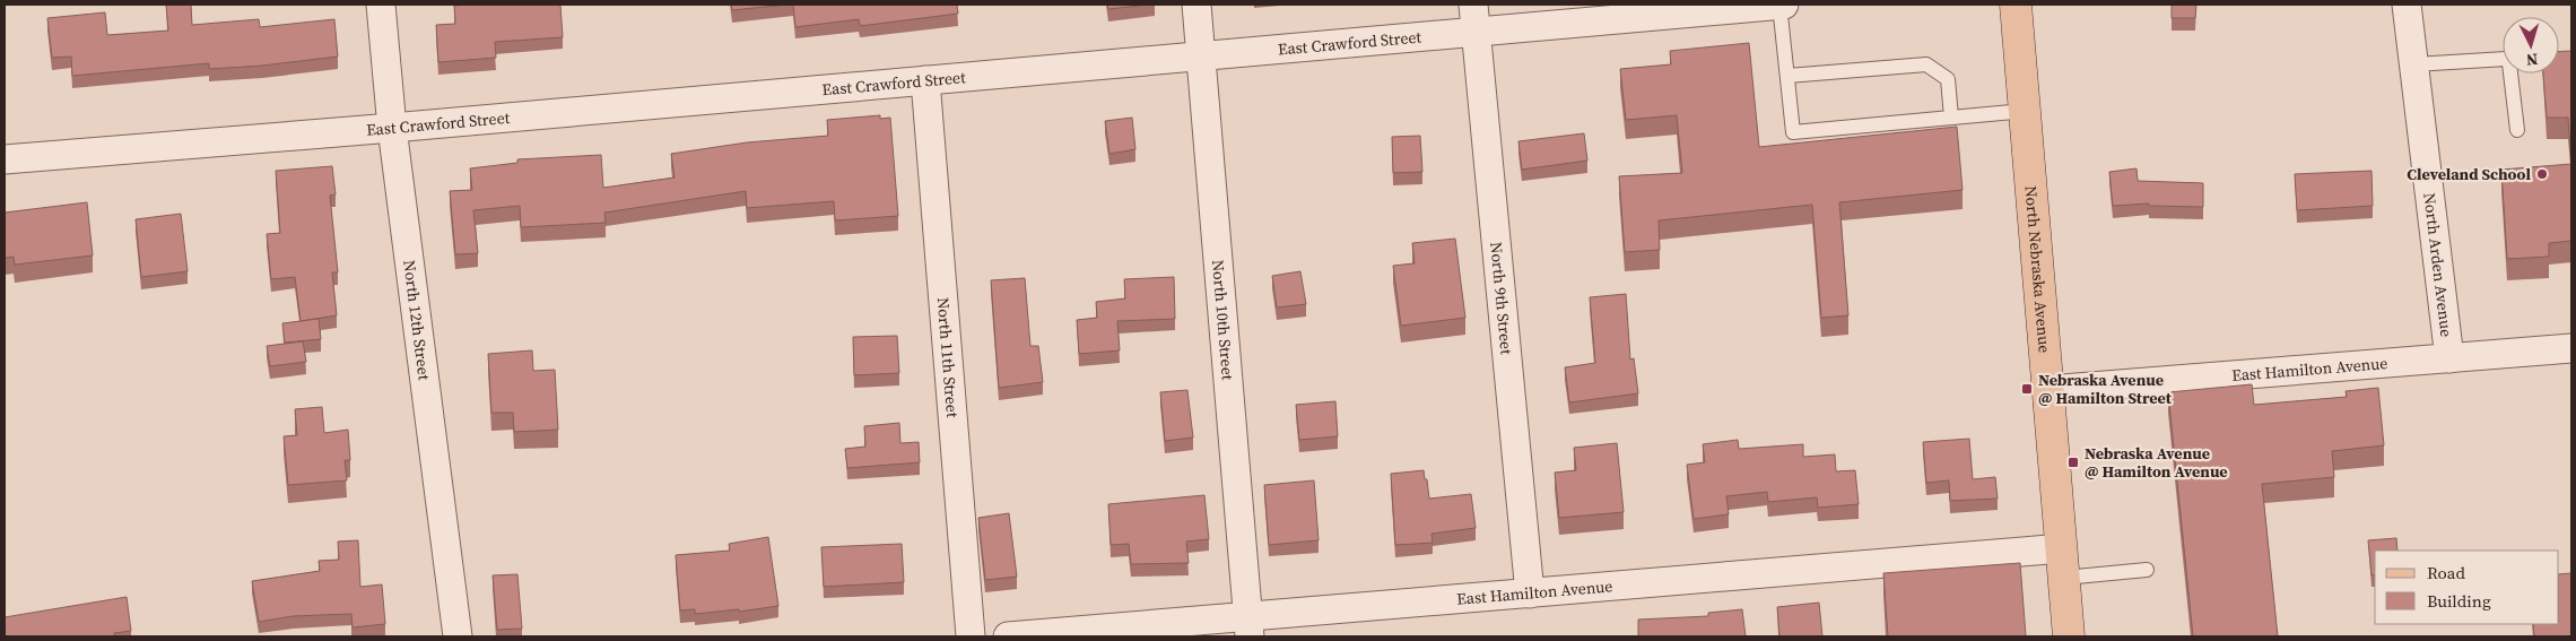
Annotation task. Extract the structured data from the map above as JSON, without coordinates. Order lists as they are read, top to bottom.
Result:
{
  "streets": {
    "main road": ["North Nebraska Avenue"],
    "street": [
      "East Crawford Street",
      "North Arden Avenue",
      "North 9th Street",
      "North 10th Street",
      "North 12th Street",
      "North 11th Street",
      "East Hamilton Avenue"
    ]
  },
  "crossings": [
    ["East Crawford Street", "North 9th Street"],
    ["East Crawford Street", "North 10th Street"],
    ["East Crawford Street", "North 12th Street"],
    ["East Crawford Street", "North 11th Street"],
    ["North Arden Avenue", "East Hamilton Avenue"],
    ["North Nebraska Avenue", "East Hamilton Avenue"],
    ["North 9th Street", "East Hamilton Avenue"],
    ["North 10th Street", "East Hamilton Avenue"]
  ],
  "places": {
    "other": ["Cleveland School"],
    "transit": ["Nebraska Avenue @ Hamilton Street", "Nebraska Avenue @ Hamilton Avenue"]
  },
  "legend": ["Road", "Building"],
  "north": "bottom"
}
